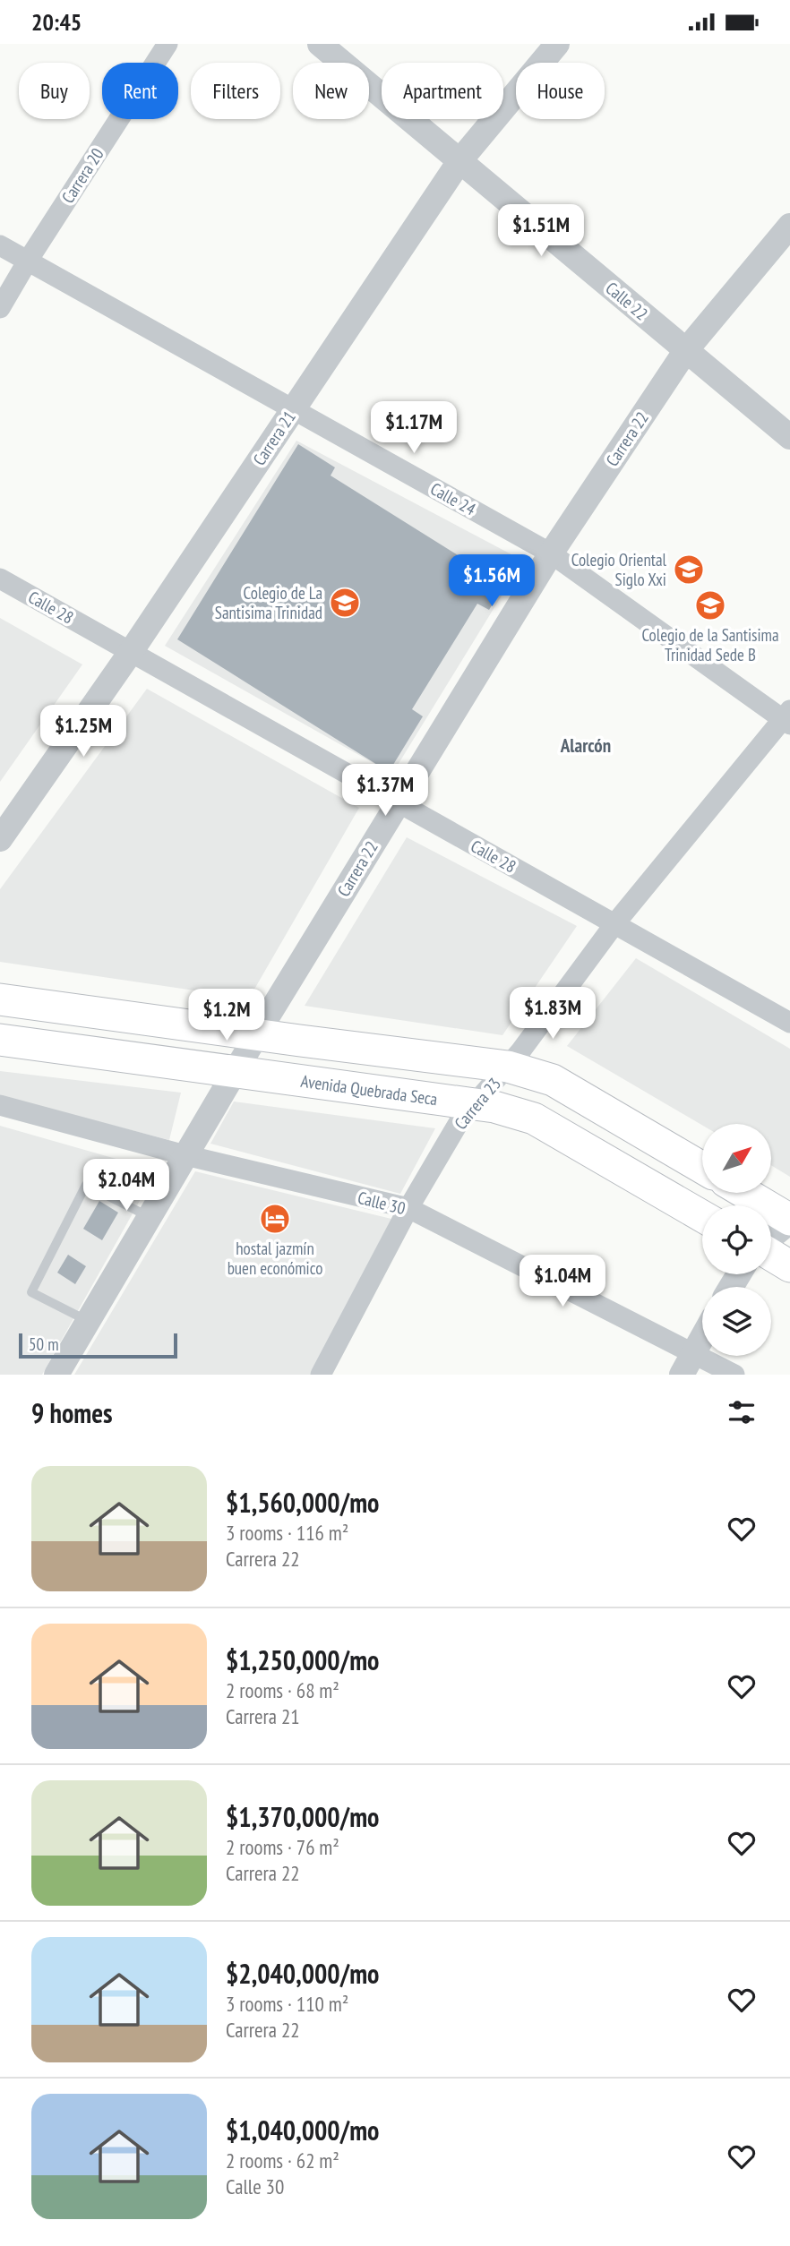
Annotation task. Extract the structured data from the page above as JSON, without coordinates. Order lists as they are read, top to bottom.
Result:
{
  "streets": {
    "main road": ["Avenida Quebrada Seca"],
    "street": [
      "Carrera 20",
      "Calle 22",
      "Carrera 21",
      "Carrera 22",
      "Calle 24",
      "Calle 28",
      "Carrera 23",
      "Calle 30"
    ]
  },
  "crossings": [
    ["Carrera 20", "Calle 24"],
    ["Calle 22", "Carrera 21"],
    ["Calle 22", "Carrera 22"],
    ["Carrera 21", "Calle 24"],
    ["Carrera 21", "Calle 28"],
    ["Carrera 22", "Calle 24"],
    ["Carrera 22", "Calle 28"],
    ["Carrera 22", "Avenida Quebrada Seca"],
    ["Carrera 22", "Calle 30"],
    ["Calle 24", "Carrera 23"],
    ["Calle 28", "Carrera 23"],
    ["Avenida Quebrada Seca", "Carrera 23"],
    ["Carrera 23", "Calle 30"]
  ],
  "districts": ["Alarcón"],
  "places": {
    "school or university": ["Colegio Oriental Siglo Xxi", "Colegio de La Santisima Trinidad", "Colegio de la Santisima Trinidad Sede B"],
    "hotel": ["hostal jazmín buen económico"]
  },
  "scale_bar": "50 m",
  "north": "top right",
  "page": {
    "status": "20:45",
    "chip": [
      "Buy",
      "Rent",
      "Filters",
      "New",
      "Apartment",
      "House"
    ],
    "price": [
      "$1.51M",
      "$1.17M",
      "$1.56M",
      "$1.25M",
      "$1.37M",
      "$1.83M",
      "$1.2M",
      "$2.04M",
      "$1.04M"
    ],
    "scale": "50 m",
    "heading": "9 homes",
    "list": [
      {
        "name": "$1,560,000/mo",
        "note": "3 rooms · 116 m² · Carrera 22"
      },
      {
        "name": "$1,250,000/mo",
        "note": "2 rooms · 68 m² · Carrera 21"
      },
      {
        "name": "$1,370,000/mo",
        "note": "2 rooms · 76 m² · Carrera 22"
      },
      {
        "name": "$2,040,000/mo",
        "note": "3 rooms · 110 m² · Carrera 22"
      },
      {
        "name": "$1,040,000/mo",
        "note": "2 rooms · 62 m² · Calle 30"
      }
    ]
  }
}
